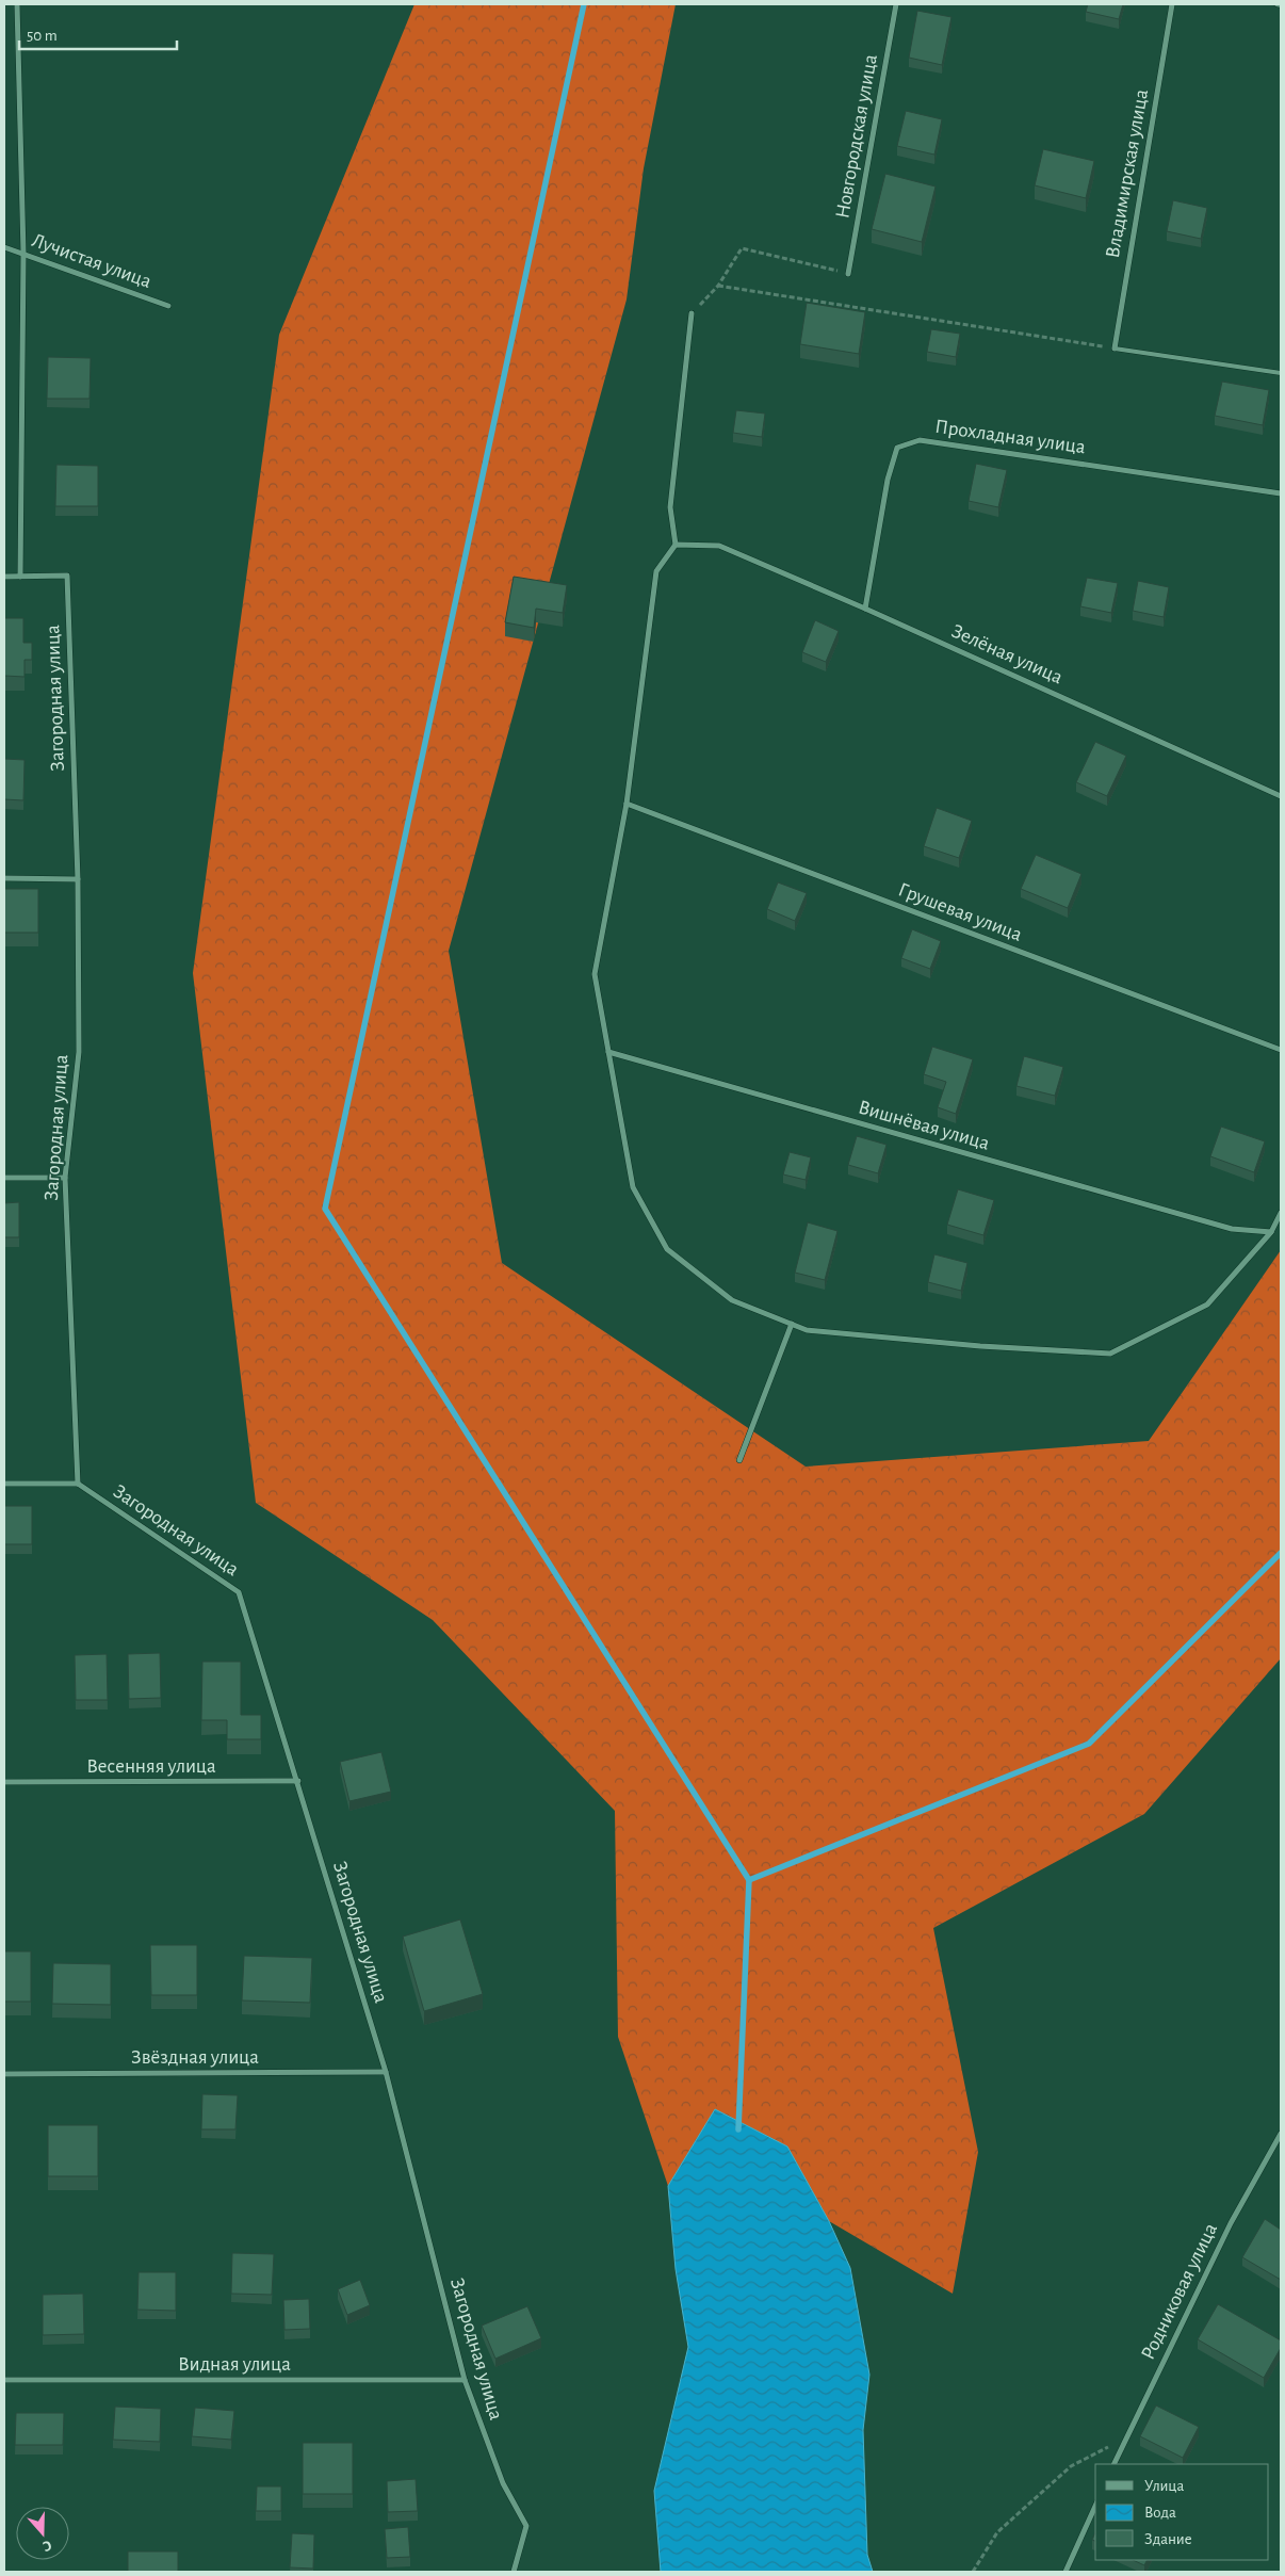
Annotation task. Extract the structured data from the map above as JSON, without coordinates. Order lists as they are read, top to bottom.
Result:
{
  "streets": {
    "street": [
      "Новгородская улица",
      "Владимирская улица",
      "Лучистая улица",
      "Прохладная улица",
      "Зелёная улица",
      "Загородная улица",
      "Грушевая улица",
      "Вишнёвая улица",
      "Весенняя улица",
      "Звёздная улица",
      "Родниковая улица",
      "Видная улица"
    ]
  },
  "crossings": [
    ["Прохладная улица", "Зелёная улица"],
    ["Загородная улица", "Весенняя улица"],
    ["Загородная улица", "Звёздная улица"],
    ["Загородная улица", "Видная улица"]
  ],
  "legend": ["Улица", "Вода", "Здание"],
  "scale_bar": "50 m",
  "north": "bottom"
}
